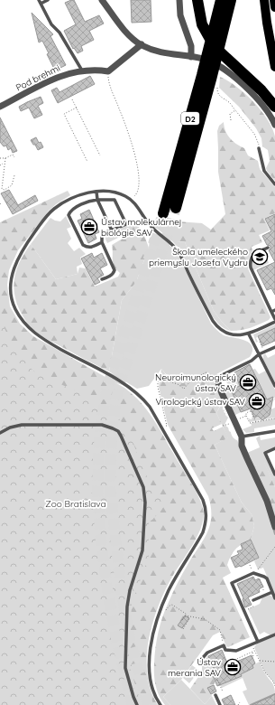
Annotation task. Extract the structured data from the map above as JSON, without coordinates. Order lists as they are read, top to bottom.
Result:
{
  "streets": {
    "highway": ["D2"],
    "street": ["Pod brehmi"]
  },
  "parks": ["Zoo Bratislava"],
  "places": {
    "office": [
      "Ústav molekulárnej biológie SAV",
      "Neuroimunologický ústav SAV",
      "Virologický ústav SAV",
      "Ústav merania SAV"
    ],
    "school or university": ["Škola umeleckého priemyslu Josefa Vydru"]
  }
}
